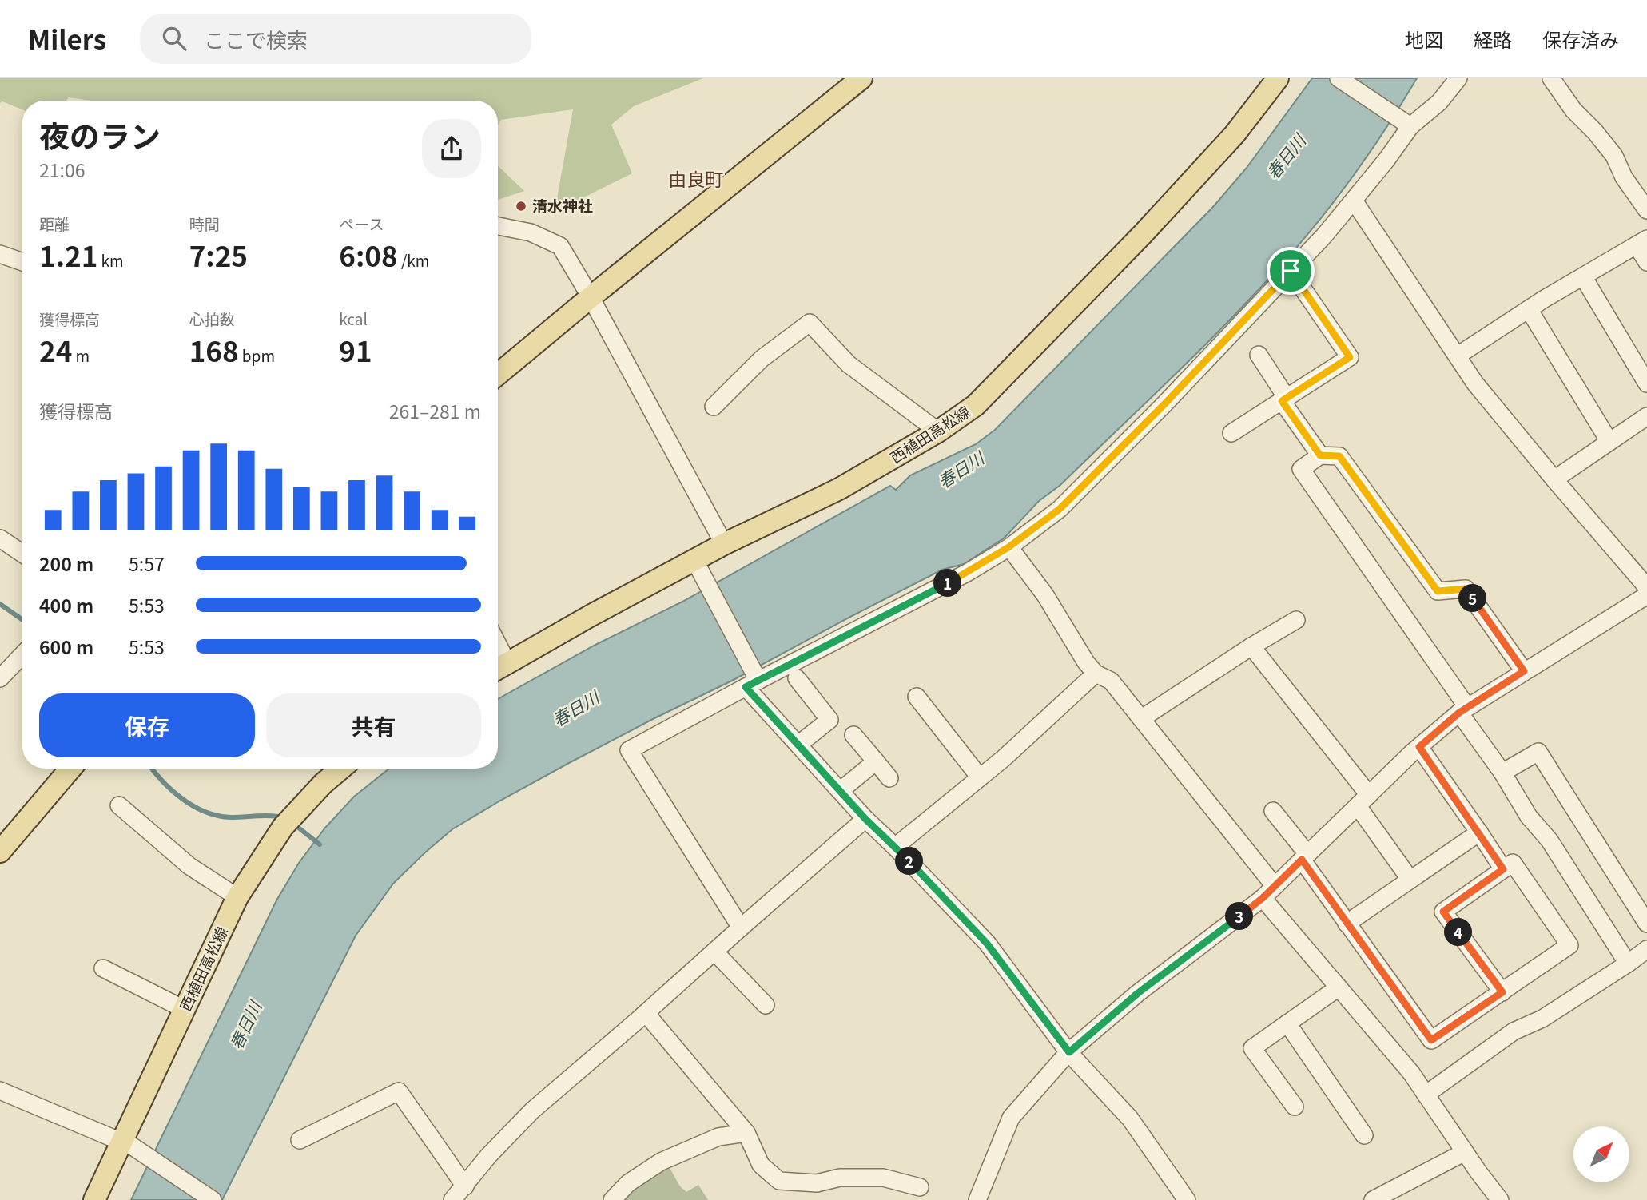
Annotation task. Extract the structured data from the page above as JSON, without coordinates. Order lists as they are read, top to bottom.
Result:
{
  "streets": {
    "main road": ["西植田高松線"]
  },
  "districts": ["由良町"],
  "water": ["春日川"],
  "places": ["清水神社"],
  "north": "top right",
  "page": {
    "header": "Milers",
    "search": "ここで検索",
    "nav": ["地図", "経路", "保存済み"],
    "heading": ["夜のラン", "21:06"],
    "stats": [
      ["距離", "1.21 km"],
      ["時間", "7:25"],
      ["ペース", "6:08 /km"],
      ["獲得標高", "24 m"],
      ["心拍数", "168 bpm"],
      ["kcal", "91"]
    ],
    "chart": ["獲得標高", "261–281 m"],
    "list": [
      {
        "name": "200 m",
        "note": "5:57"
      },
      {
        "name": "400 m",
        "note": "5:53"
      },
      {
        "name": "600 m",
        "note": "5:53"
      }
    ],
    "pins": [
      "1",
      "5",
      "2",
      "3",
      "4"
    ],
    "buttons": ["保存", "共有"]
  }
}
